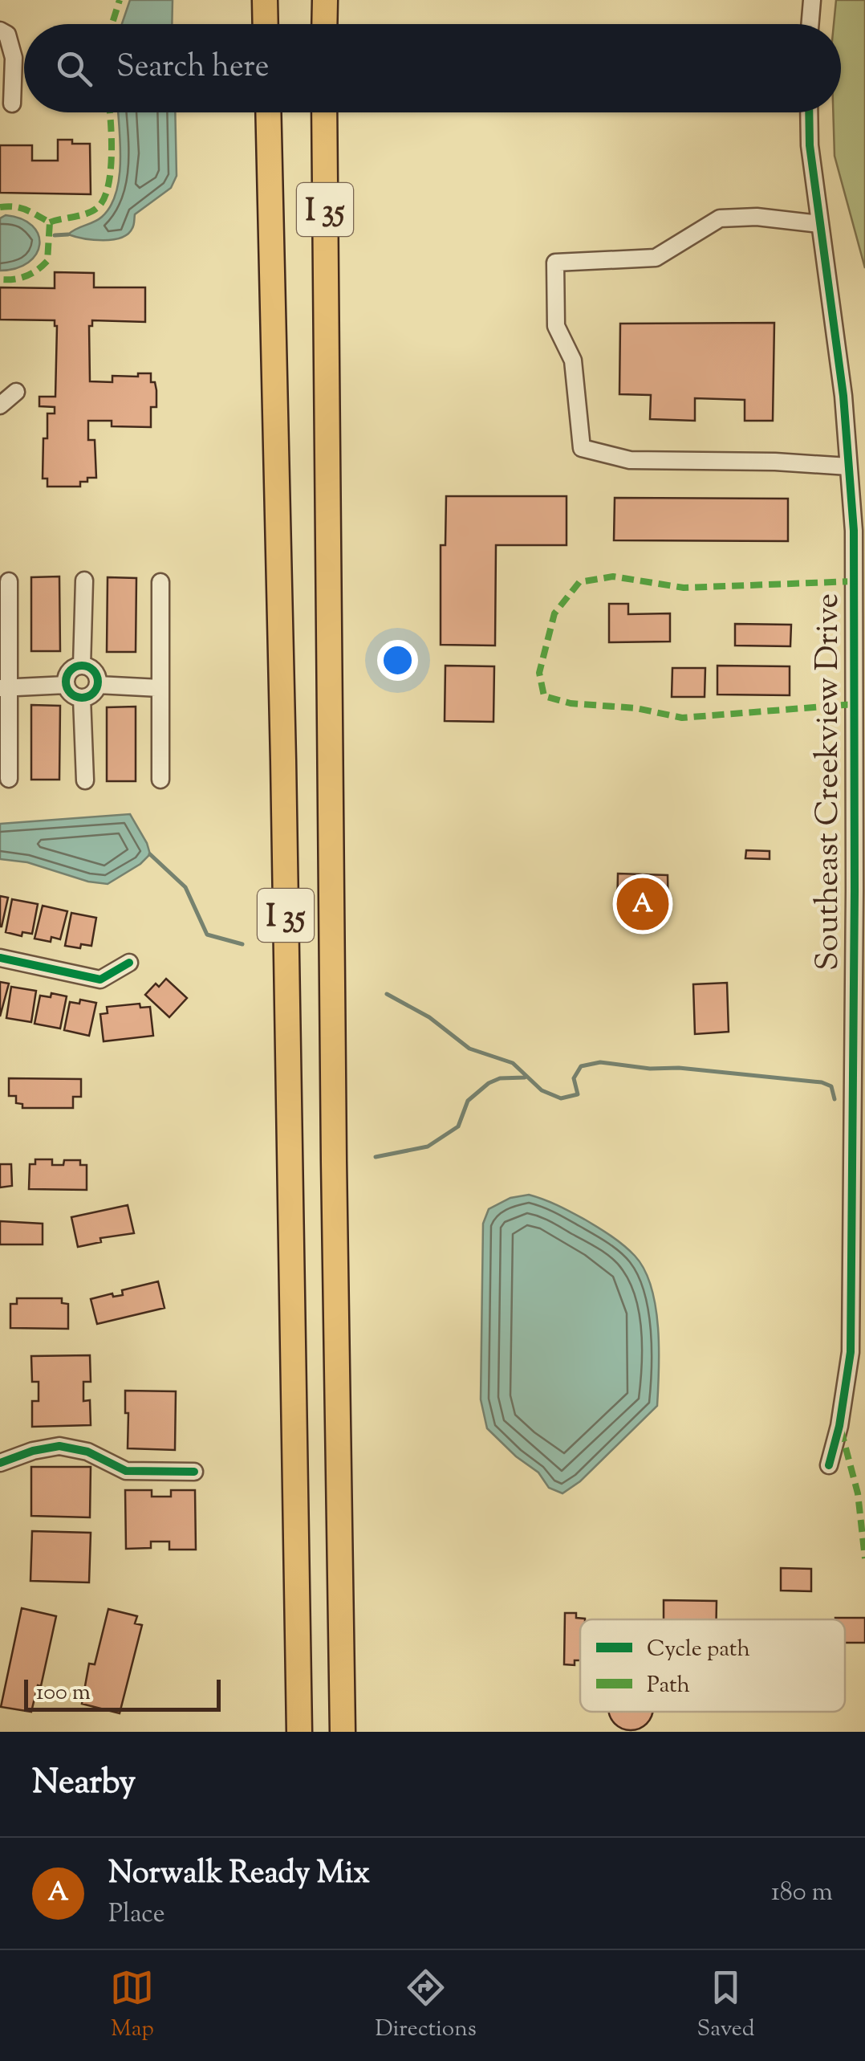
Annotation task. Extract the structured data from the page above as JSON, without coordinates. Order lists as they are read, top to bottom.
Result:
{
  "streets": {
    "highway": ["I 35"],
    "street": ["Southeast Creekview Drive"]
  },
  "legend": ["Cycle path", "Path"],
  "scale_bar": "100 m",
  "page": {
    "search": "Search here",
    "pins": "A",
    "scale": "100 m",
    "heading": "Nearby",
    "list": [
      {
        "mark": "A",
        "name": "Norwalk Ready Mix",
        "note": "Place",
        "value": "180 m"
      }
    ],
    "nav": ["Map", "Directions", "Saved"]
  }
}
